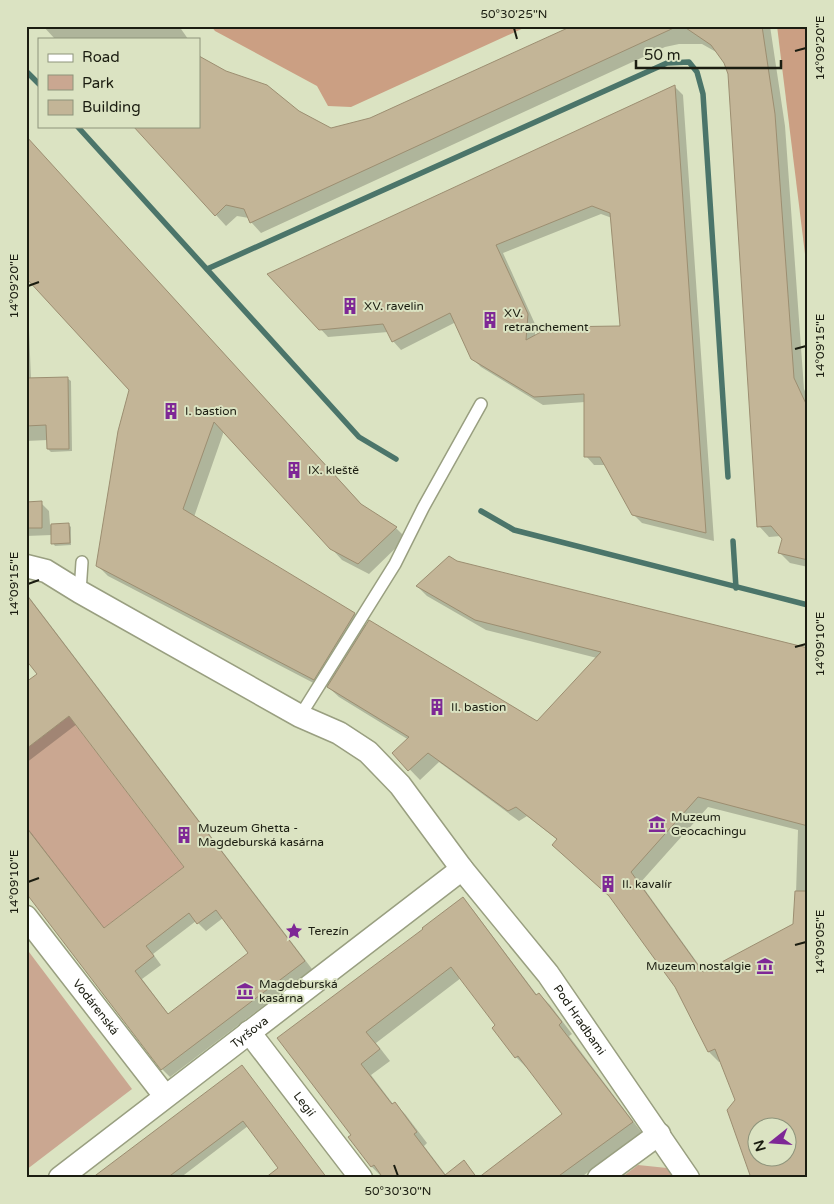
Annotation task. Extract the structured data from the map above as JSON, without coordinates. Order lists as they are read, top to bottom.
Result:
{
  "streets": {
    "street": [
      "Vodárenská",
      "Pod Hradbami",
      "Tyršova",
      "Legií"
    ]
  },
  "crossings": [
    ["Vodárenská", "Tyršova"],
    ["Pod Hradbami", "Tyršova"],
    ["Tyršova", "Legií"]
  ],
  "places": {
    "building": [
      "XV. ravelin",
      "XV. retranchement",
      "I. bastion",
      "IX. kleště",
      "II. bastion",
      "Muzeum Ghetta - Magdeburská kasárna",
      "II. kavalír"
    ],
    "museum": ["Muzeum Geocachingu", "Muzeum nostalgie", "Magdeburská kasárna"],
    "place": ["Terezín"]
  },
  "legend": ["Road", "Park", "Building"],
  "scale_bar": "50 m",
  "north": "left",
  "coordinates": [
    "50°30'25\"N",
    "14°09'20\"E",
    "14°09'15\"E",
    "14°09'10\"E",
    "14°09'05\"E",
    "50°30'30\"N"
  ]
}
